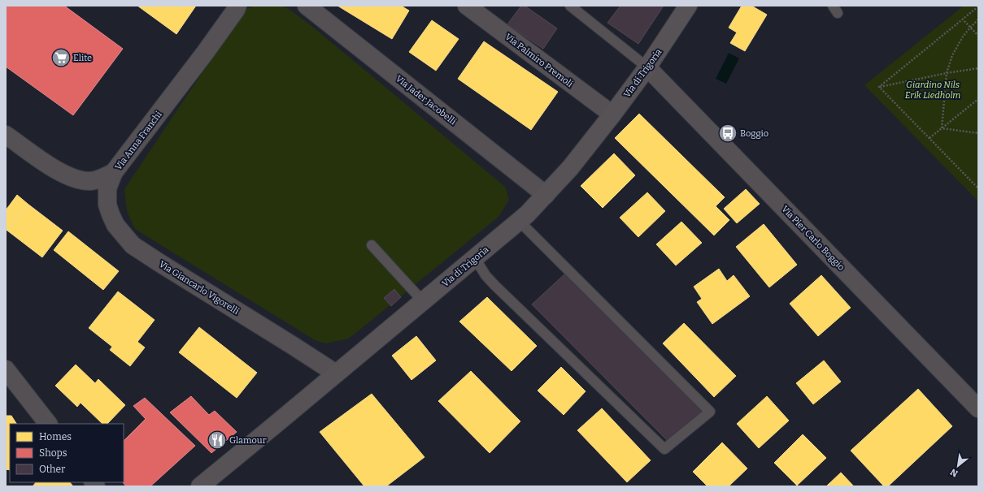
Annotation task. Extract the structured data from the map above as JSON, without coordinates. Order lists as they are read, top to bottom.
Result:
{
  "streets": {
    "street": [
      "Via Palmiro Premoli",
      "Via di Trigoria",
      "Via Jader Jacobelli",
      "Via Anna Franchi",
      "Via Pier Carlo Boggio",
      "Via Giancarlo Vigorelli"
    ]
  },
  "crossings": [
    ["Via Palmiro Premoli", "Via di Trigoria"],
    ["Via di Trigoria", "Via Jader Jacobelli"],
    ["Via di Trigoria", "Via Pier Carlo Boggio"],
    ["Via di Trigoria", "Via Giancarlo Vigorelli"],
    ["Via Anna Franchi", "Via Giancarlo Vigorelli"]
  ],
  "parks": ["Giardino Nils Erik Liedholm"],
  "places": {
    "supermarket": ["Elite"],
    "bus stop": ["Boggio"],
    "restaurant": ["Glamour"]
  },
  "legend": ["Homes", "Shops", "Other"],
  "north": "bottom left"
}
